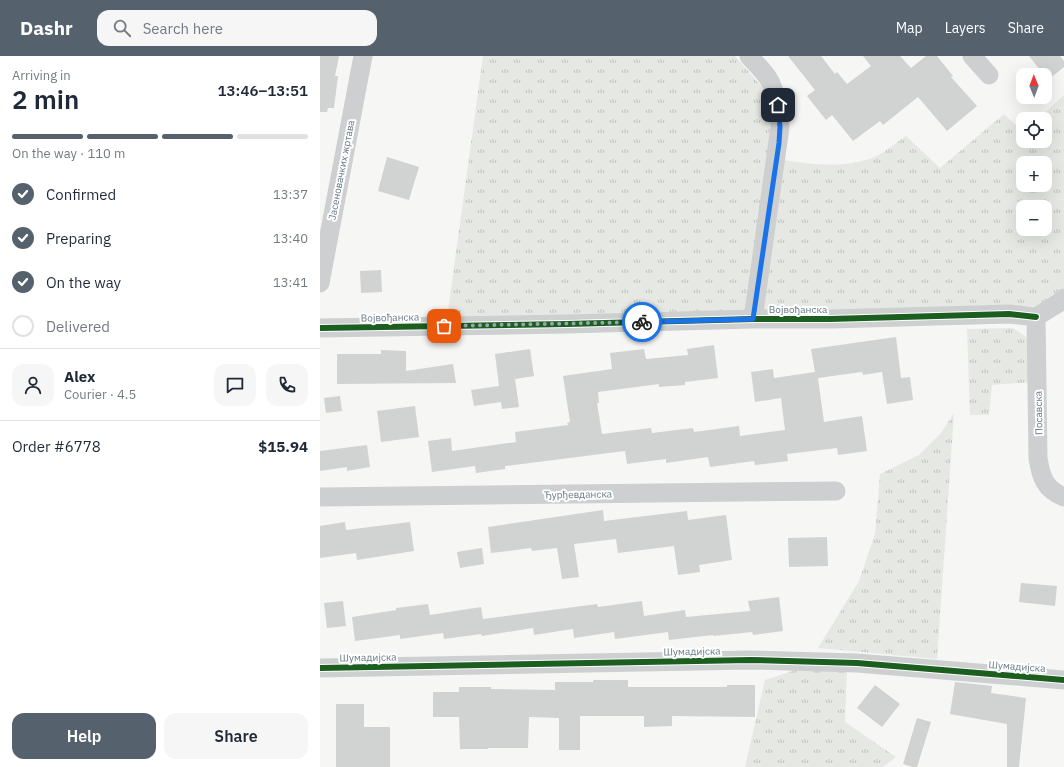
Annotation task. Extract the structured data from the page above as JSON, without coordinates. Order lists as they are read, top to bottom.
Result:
{
  "streets": {
    "street": [
      "Јасеновачких жртава",
      "Војвођанска",
      "Посавска",
      "Ђурђевданска",
      "Шумадијска"
    ]
  },
  "crossings": [
    ["Војвођанска", "Посавска"]
  ],
  "north": "top",
  "page": {
    "header": "Dashr",
    "search": "Search here",
    "nav": ["Map", "Layers", "Share"],
    "heading": ["2 min", "Arriving in", "13:46–13:51"],
    "panel": [
      "Alex",
      "Courier · 4.5",
      "Order #6778",
      "$15.94"
    ],
    "map_buttons": ["+", "−"],
    "bar": "On the way · 110 m",
    "list": [
      ["Confirmed", "13:37"],
      ["Preparing", "13:40"],
      ["On the way", "13:41"],
      "Delivered"
    ],
    "buttons": ["Help", "Share"]
  }
}
